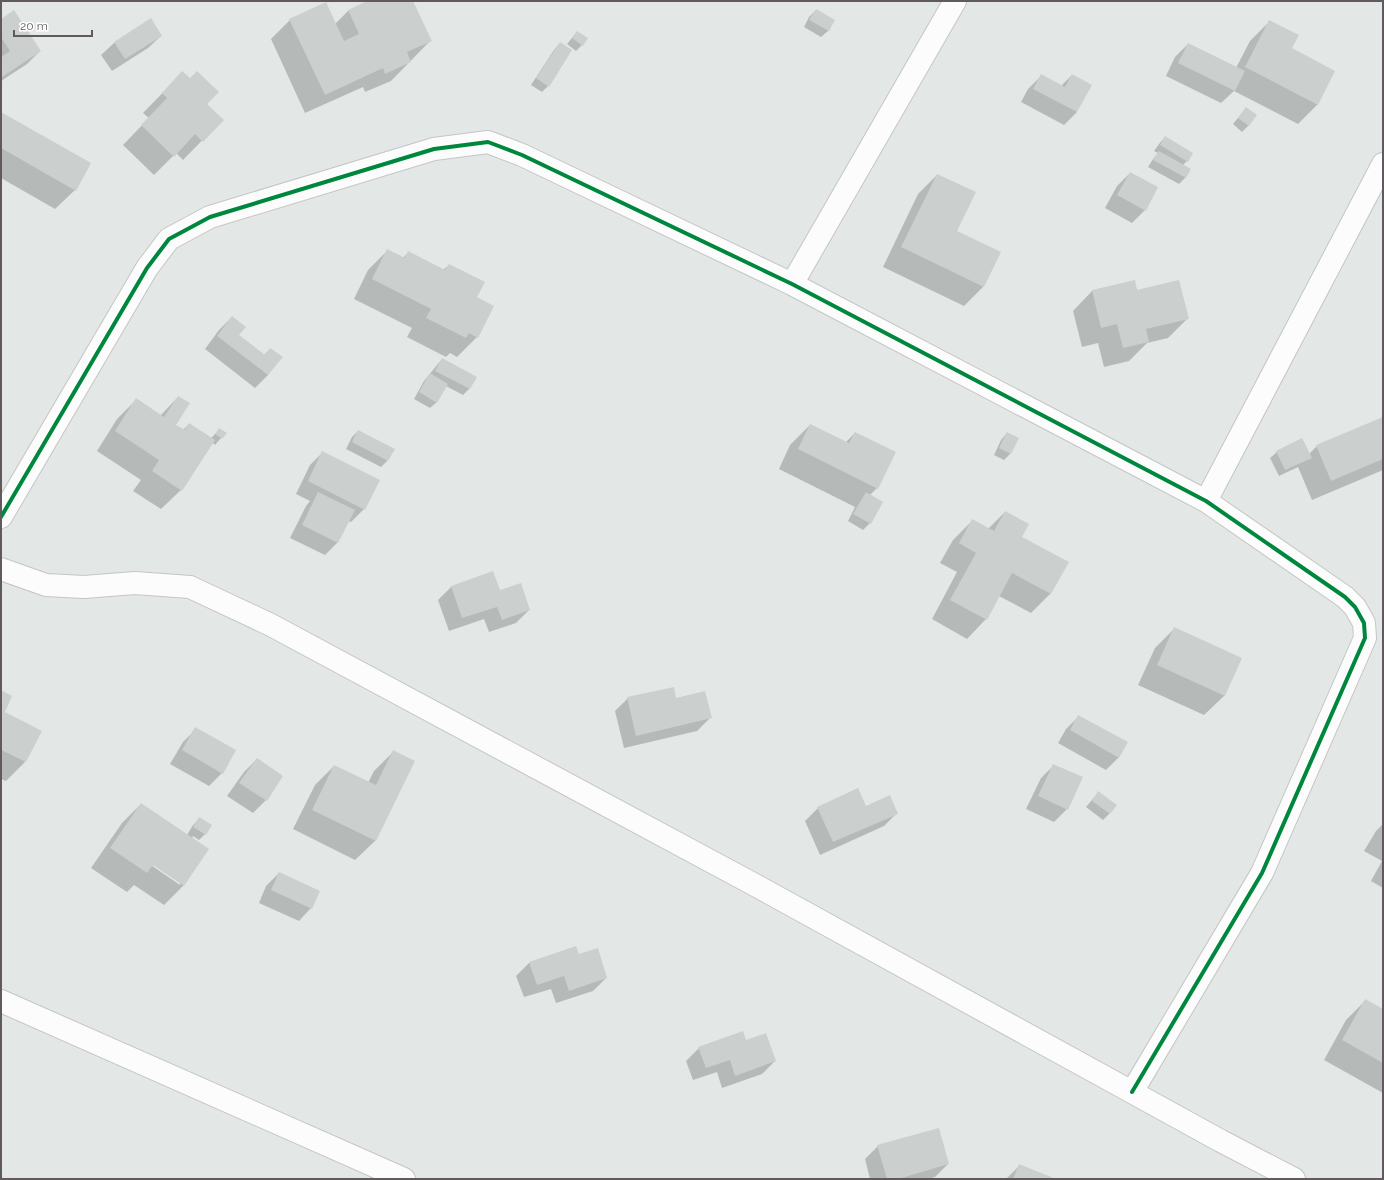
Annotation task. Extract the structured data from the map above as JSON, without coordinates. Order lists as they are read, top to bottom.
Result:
{
  "scale_bar": "20 m"
}
